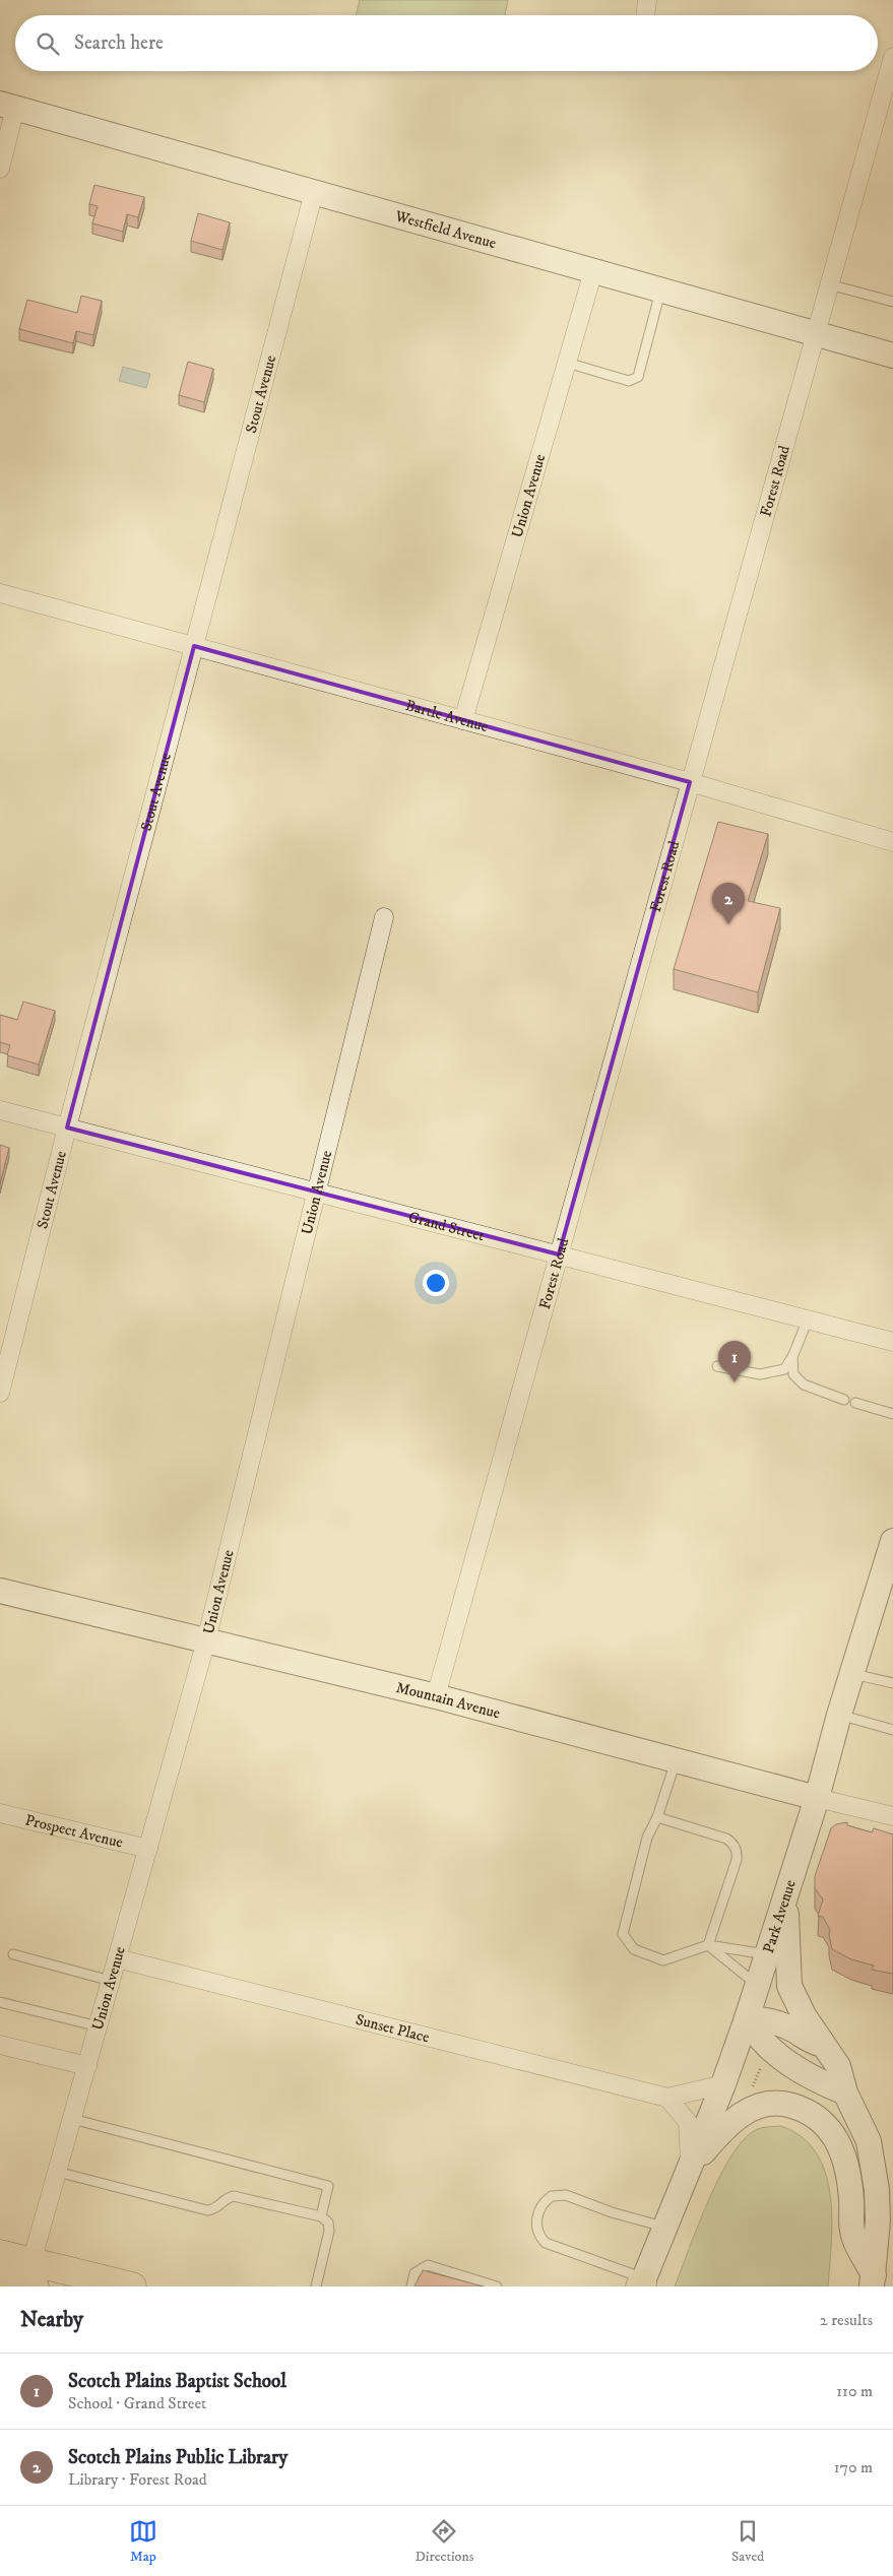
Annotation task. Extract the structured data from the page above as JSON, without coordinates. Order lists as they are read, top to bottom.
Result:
{
  "streets": {
    "street": [
      "Westfield Avenue",
      "Stout Avenue",
      "Forest Road",
      "Union Avenue",
      "Bartle Avenue",
      "Grand Street",
      "Mountain Avenue",
      "Prospect Avenue",
      "Park Avenue",
      "Sunset Place"
    ]
  },
  "crossings": [
    ["Westfield Avenue", "Stout Avenue"],
    ["Westfield Avenue", "Forest Road"],
    ["Westfield Avenue", "Union Avenue"],
    ["Stout Avenue", "Bartle Avenue"],
    ["Stout Avenue", "Grand Street"],
    ["Forest Road", "Bartle Avenue"],
    ["Forest Road", "Grand Street"],
    ["Forest Road", "Mountain Avenue"],
    ["Union Avenue", "Bartle Avenue"],
    ["Union Avenue", "Grand Street"],
    ["Union Avenue", "Mountain Avenue"],
    ["Union Avenue", "Prospect Avenue"],
    ["Union Avenue", "Sunset Place"],
    ["Mountain Avenue", "Park Avenue"],
    ["Park Avenue", "Sunset Place"]
  ],
  "page": {
    "search": "Search here",
    "pins": ["2", "1"],
    "heading": ["Nearby", "2 results"],
    "list": [
      {
        "mark": "1",
        "name": "Scotch Plains Baptist School",
        "note": "School · Grand Street",
        "value": "110 m"
      },
      {
        "mark": "2",
        "name": "Scotch Plains Public Library",
        "note": "Library · Forest Road",
        "value": "170 m"
      }
    ],
    "nav": ["Map", "Directions", "Saved"]
  }
}
